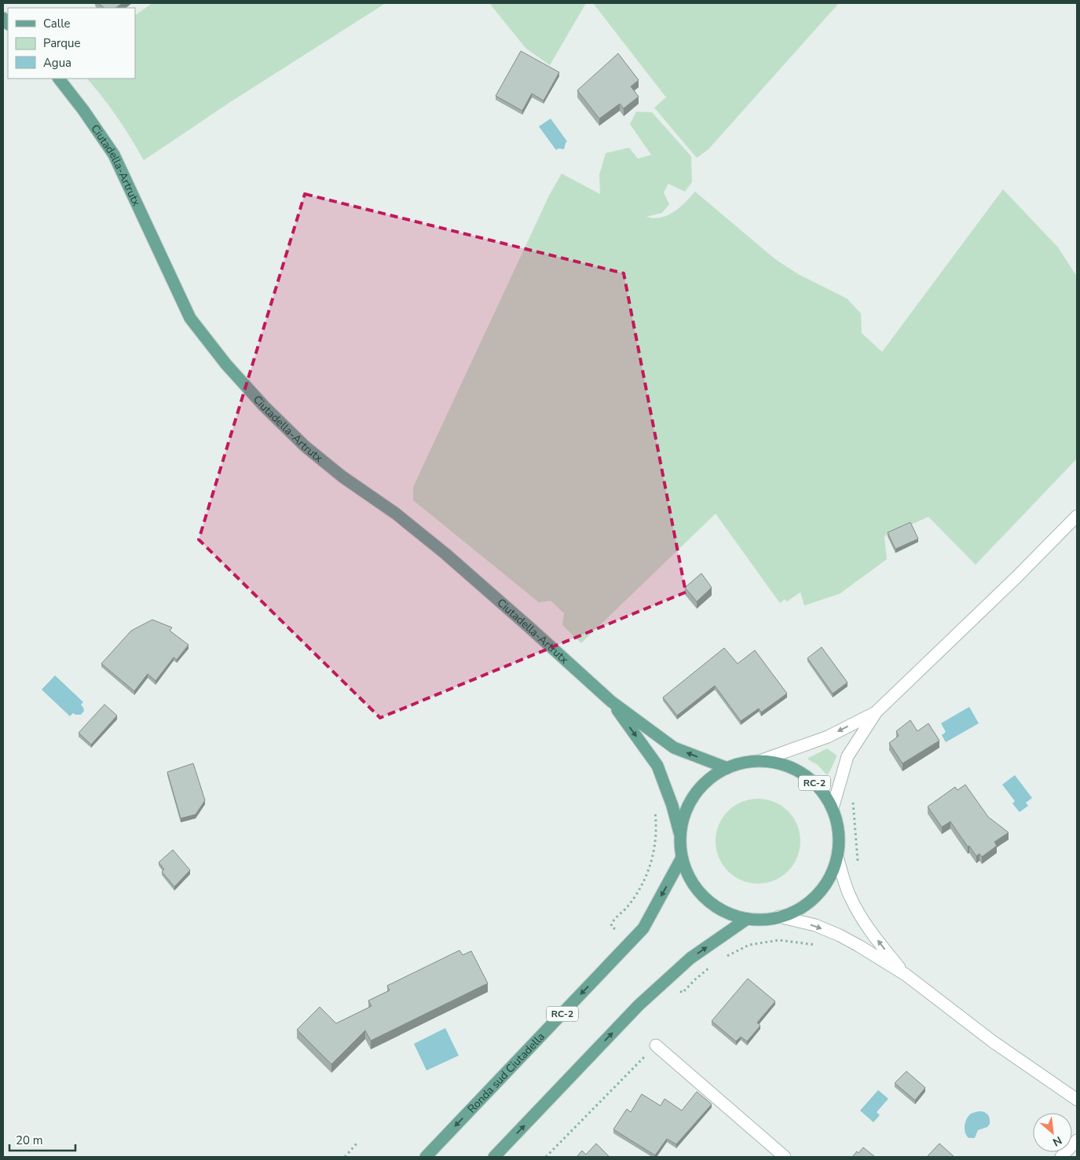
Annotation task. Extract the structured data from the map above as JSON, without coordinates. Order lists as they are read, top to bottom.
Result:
{
  "streets": {
    "main road": ["Ciutadella-Artrutx", "RC-2", "Ronda sud Ciutadella"]
  },
  "crossings": [
    ["Ciutadella-Artrutx", "RC-2"],
    ["RC-2", "Ronda sud Ciutadella"]
  ],
  "legend": ["Calle", "Parque", "Agua"],
  "scale_bar": "20 m",
  "north": "bottom right"
}
